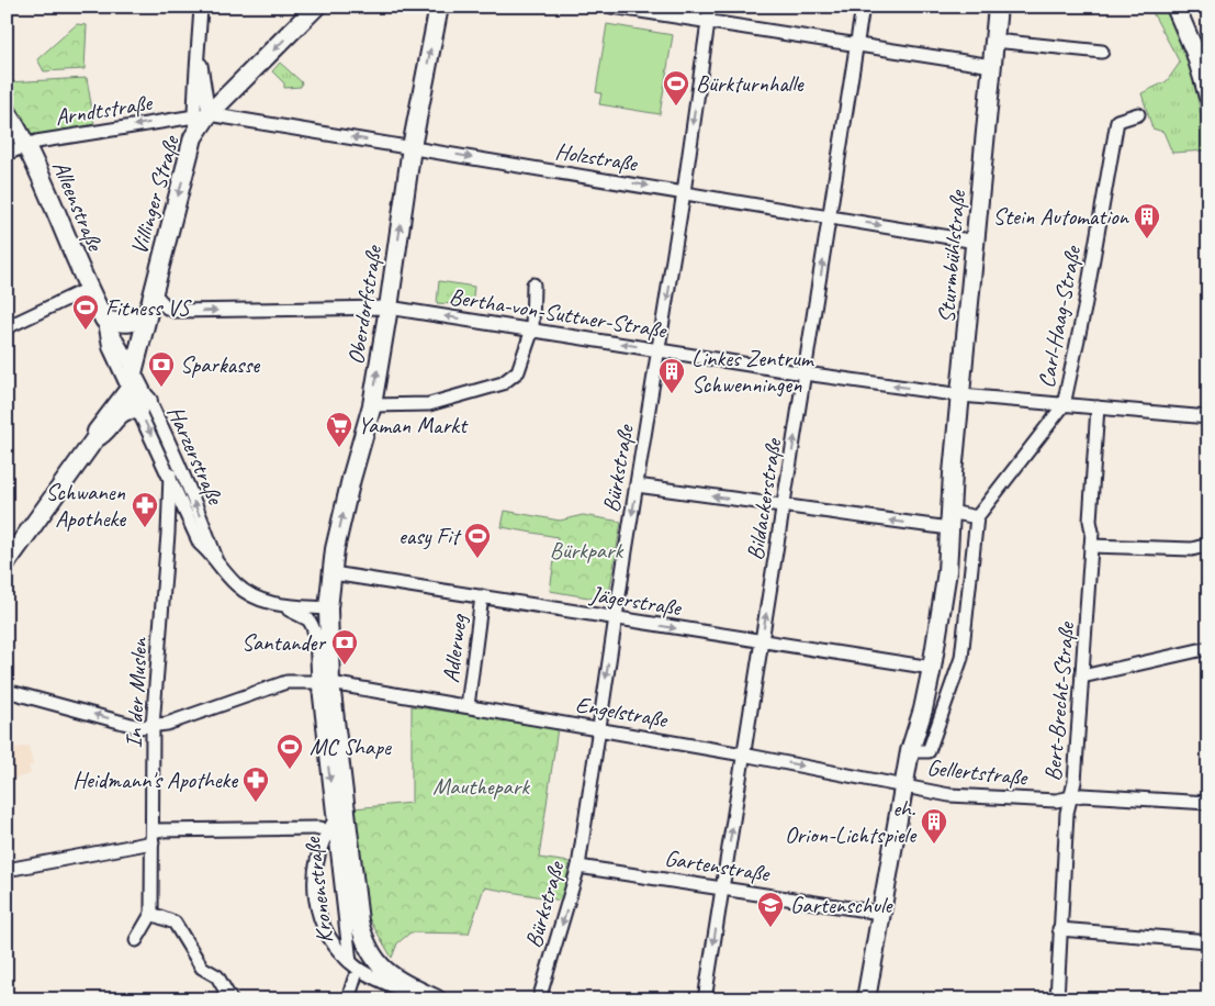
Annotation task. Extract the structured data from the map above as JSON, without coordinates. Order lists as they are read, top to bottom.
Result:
{
  "streets": {
    "main road": [
      "Villinger Straße",
      "Alleenstraße",
      "Sturmbühlstraße",
      "Oberdorfstraße",
      "Kronenstraße"
    ],
    "street": [
      "Arndtstraße",
      "Holzstraße",
      "Bertha-von-Suttner-Straße",
      "Carl-Haag-Straße",
      "Harzerstraße",
      "Bürkstraße",
      "Bildackerstraße",
      "Jägerstraße",
      "Adlerweg",
      "In der Muslen",
      "Bert-Brecht-Straße",
      "Engelstraße",
      "Gellertstraße",
      "Gartenstraße"
    ]
  },
  "crossings": [
    ["Arndtstraße", "Holzstraße"],
    ["Arndtstraße", "Villinger Straße"],
    ["Arndtstraße", "Alleenstraße"],
    ["Holzstraße", "Villinger Straße"],
    ["Holzstraße", "Sturmbühlstraße"],
    ["Holzstraße", "Oberdorfstraße"],
    ["Holzstraße", "Bürkstraße"],
    ["Holzstraße", "Bildackerstraße"],
    ["Villinger Straße", "Alleenstraße"],
    ["Villinger Straße", "Bertha-von-Suttner-Straße"],
    ["Sturmbühlstraße", "Bertha-von-Suttner-Straße"],
    ["Sturmbühlstraße", "Jägerstraße"],
    ["Sturmbühlstraße", "Engelstraße"],
    ["Sturmbühlstraße", "Gellertstraße"],
    ["Sturmbühlstraße", "Gartenstraße"],
    ["Oberdorfstraße", "Bertha-von-Suttner-Straße"],
    ["Oberdorfstraße", "Harzerstraße"],
    ["Oberdorfstraße", "Jägerstraße"],
    ["Oberdorfstraße", "Kronenstraße"],
    ["Bertha-von-Suttner-Straße", "Carl-Haag-Straße"],
    ["Bertha-von-Suttner-Straße", "Bürkstraße"],
    ["Bertha-von-Suttner-Straße", "Bildackerstraße"],
    ["Bertha-von-Suttner-Straße", "Bert-Brecht-Straße"],
    ["Harzerstraße", "In der Muslen"],
    ["Harzerstraße", "Kronenstraße"],
    ["Bürkstraße", "Jägerstraße"],
    ["Bürkstraße", "Engelstraße"],
    ["Bürkstraße", "Gartenstraße"],
    ["Bildackerstraße", "Jägerstraße"],
    ["Bildackerstraße", "Engelstraße"],
    ["Bildackerstraße", "Gartenstraße"],
    ["Jägerstraße", "Adlerweg"],
    ["Adlerweg", "Engelstraße"],
    ["In der Muslen", "Engelstraße"],
    ["Bert-Brecht-Straße", "Gellertstraße"],
    ["Engelstraße", "Gellertstraße"],
    ["Engelstraße", "Kronenstraße"]
  ],
  "one_way": [
    "Arndtstraße",
    "Villinger Straße",
    "Oberdorfstraße",
    "Bürkstraße"
  ],
  "parks": ["Bürkpark", "Mauthepark"],
  "places": {
    "sports": [
      "Bürkturnhalle",
      "Fitness VS",
      "easy Fit",
      "MC Shape"
    ],
    "building": ["Stein Automation", "Linkes Zentrum Schwenningen", "eh. Orion-Lichtspiele"],
    "bank": ["Sparkasse", "Santander"],
    "supermarket": ["Yaman Markt"],
    "pharmacy": ["Schwanen Apotheke", "Heidmann's Apotheke"],
    "school or university": ["Gartenschule"]
  }
}
